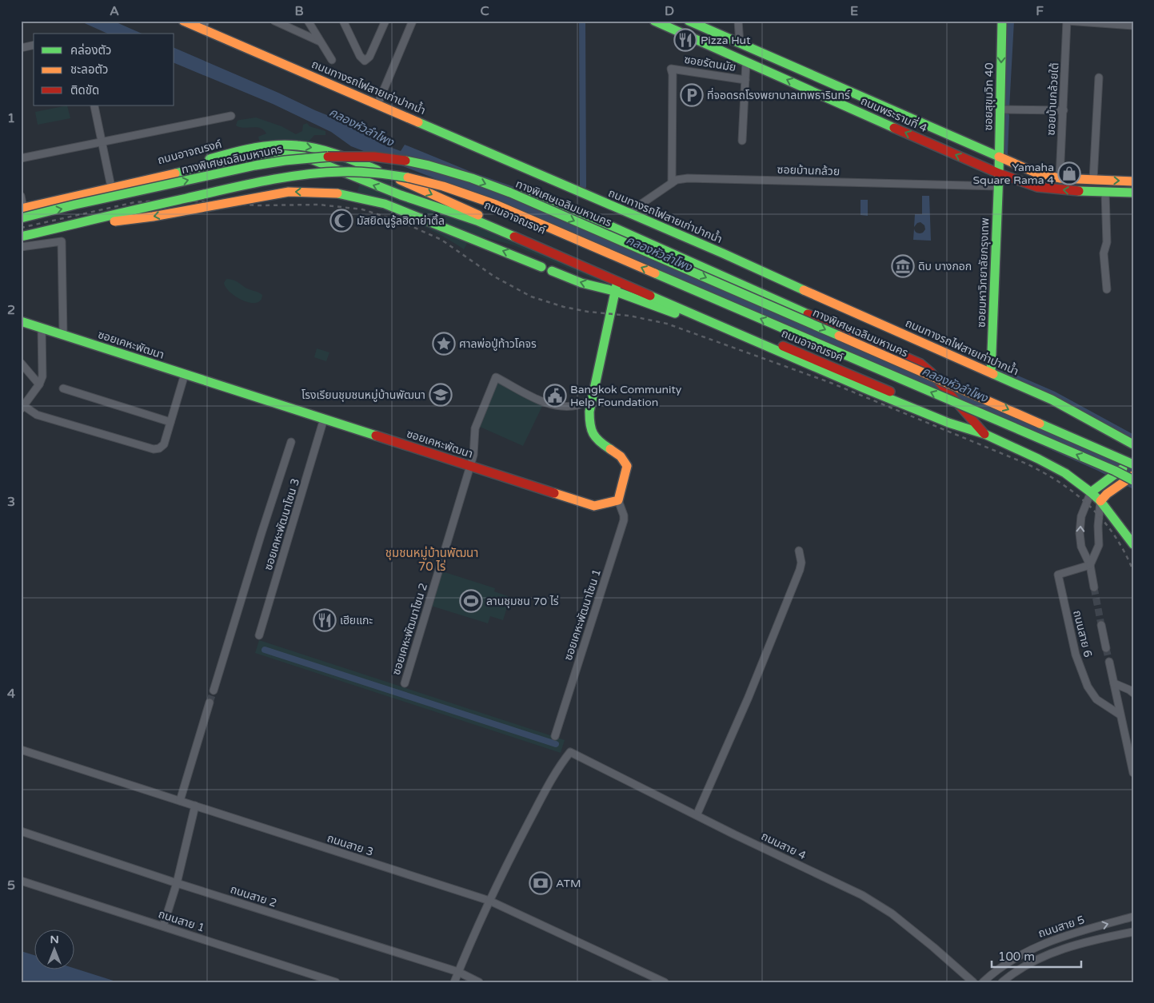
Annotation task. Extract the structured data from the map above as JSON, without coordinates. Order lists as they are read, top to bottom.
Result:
{
  "streets": {
    "main road": [
      "ถนนทางรถไฟสายเก่าปากน้ำ",
      "ซอยสุขุมวิท 40",
      "ถนนพระรามที่ 4",
      "ถนนอาจณรงค์",
      "ทางพิเศษเฉลิมมหานคร",
      "ซอยมหาวิทยาลัยกรุงเทพ",
      "ซอยเคหะพัฒนา"
    ],
    "street": [
      "ซอยรัตนมัย",
      "ซอยบ้านกล้วยใต้",
      "ซอยบ้านกล้วย",
      "ซอยเคหะพัฒนาโซน 3",
      "ซอยเคหะพัฒนาโซน 1",
      "ซอยเคหะพัฒนาโซน 2",
      "ถนนสาย 6",
      "ถนนสาย 3",
      "ถนนสาย 4",
      "ถนนสาย 2",
      "ถนนสาย 1",
      "ถนนสาย 5"
    ]
  },
  "crossings": [
    ["ซอยรัตนมัย", "ถนนพระรามที่ 4"],
    ["ซอยรัตนมัย", "ซอยบ้านกล้วย"],
    ["ถนนทางรถไฟสายเก่าปากน้ำ", "ซอยบ้านกล้วย"],
    ["ถนนทางรถไฟสายเก่าปากน้ำ", "ซอยมหาวิทยาลัยกรุงเทพ"],
    ["ซอยสุขุมวิท 40", "ถนนพระรามที่ 4"],
    ["ซอยสุขุมวิท 40", "ซอยมหาวิทยาลัยกรุงเทพ"],
    ["ซอยบ้านกล้วยใต้", "ถนนพระรามที่ 4"],
    ["ถนนพระรามที่ 4", "ซอยมหาวิทยาลัยกรุงเทพ"],
    ["ซอยบ้านกล้วย", "ซอยมหาวิทยาลัยกรุงเทพ"],
    ["ซอยเคหะพัฒนา", "ซอยเคหะพัฒนาโซน 3"],
    ["ซอยเคหะพัฒนา", "ซอยเคหะพัฒนาโซน 1"],
    ["ซอยเคหะพัฒนา", "ซอยเคหะพัฒนาโซน 2"],
    ["ถนนสาย 3", "ถนนสาย 4"]
  ],
  "one_way": ["ซอยสุขุมวิท 40"],
  "districts": ["ชุมชนหมู่บ้านพัฒนา 70 ไร่"],
  "water": ["คลองหัวลำโพง"],
  "places": {
    "restaurant": ["Pizza Hut", "เฮียแกะ"],
    "parking": ["ที่จอดรถโรงพยาบาลเทพธารินทร์"],
    "shop": ["Yamaha Square Rama 4"],
    "mosque": ["มัสยิดนูรู้ลฮิดาย่าติ้ล"],
    "museum": ["ดิบ บางกอก"],
    "place": ["ศาลพ่อปู่ท้าวโคจร"],
    "school or university": ["โรงเรียนชุมชนหมู่บ้านพัฒนา"],
    "public building": ["Bangkok Community Help Foundation"],
    "sports": ["ลานชุมชน 70 ไร่"],
    "bank": ["ATM"]
  },
  "legend": ["คล่องตัว", "ชะลอตัว", "ติดขัด"],
  "scale_bar": "100 m",
  "north": "top",
  "grid": {
    "columns": [
      "A",
      "B",
      "C",
      "D",
      "E",
      "F"
    ],
    "rows": [
      "1",
      "2",
      "3",
      "4",
      "5"
    ]
  }
}
